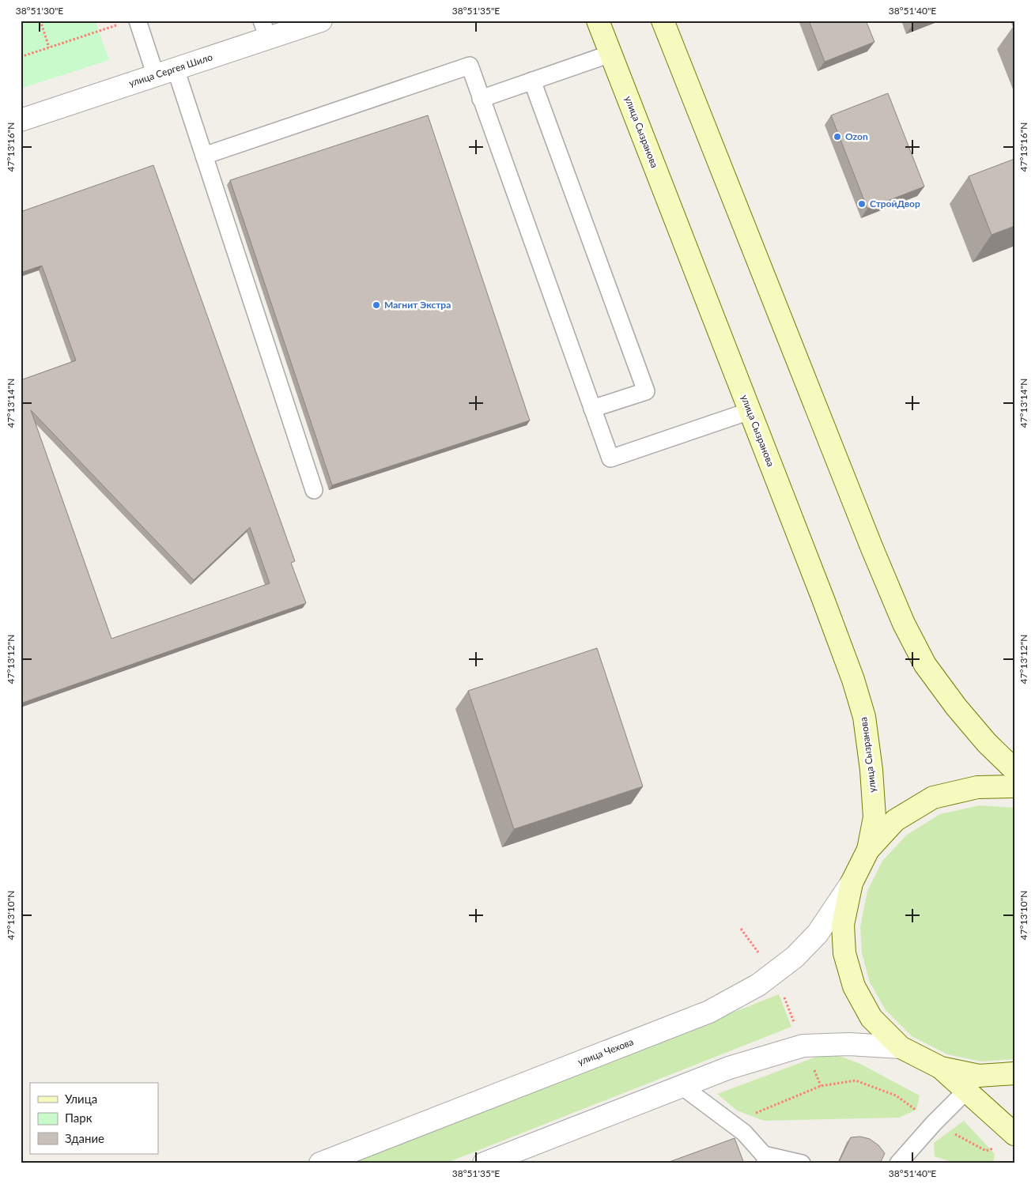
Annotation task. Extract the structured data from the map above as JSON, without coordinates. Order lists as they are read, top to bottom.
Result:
{
  "streets": {
    "main road": ["улица Сызранова"],
    "street": ["улица Сергея Шило", "улица Чехова"]
  },
  "places": ["Ozon", "СтройДвор", "Магнит Экстра"],
  "legend": ["Улица", "Парк", "Здание"],
  "coordinates": [
    "38°51'30\"E",
    "38°51'35\"E",
    "38°51'40\"E",
    "47°13'16\"N",
    "47°13'14\"N",
    "47°13'12\"N",
    "47°13'10\"N"
  ]
}
